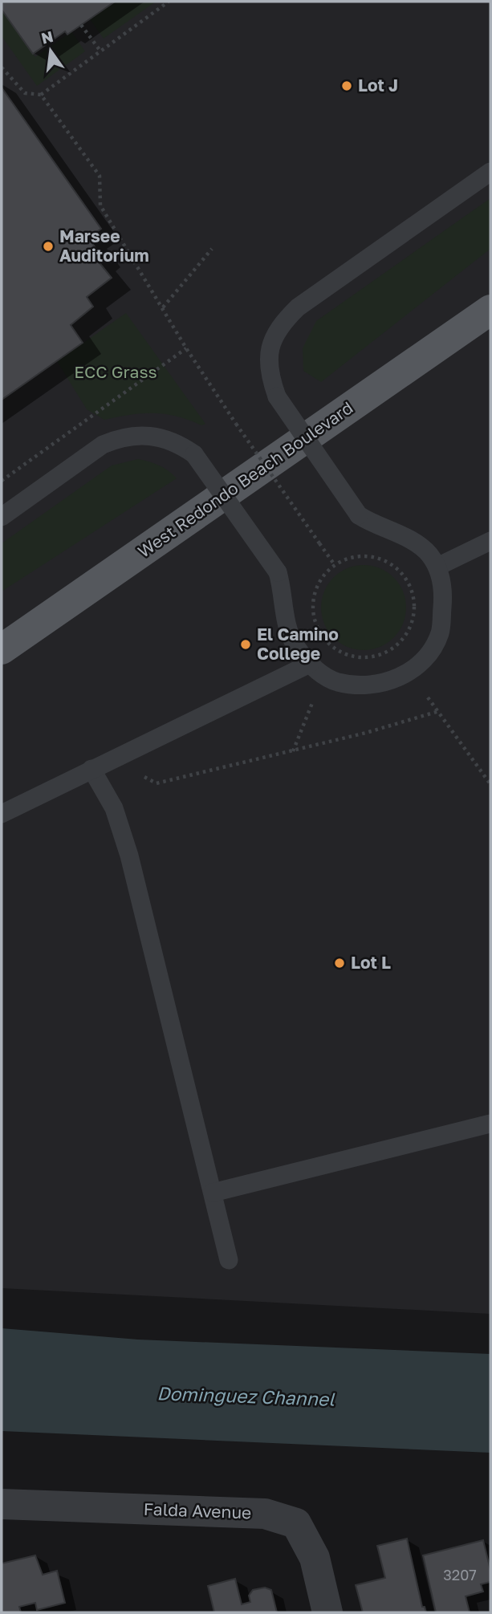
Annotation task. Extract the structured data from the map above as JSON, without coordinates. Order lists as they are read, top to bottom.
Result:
{
  "streets": {
    "main road": ["West Redondo Beach Boulevard"],
    "street": ["Falda Avenue"]
  },
  "water": ["Dominguez Channel"],
  "parks": ["ECC Grass"],
  "places": [
    "Lot J",
    "Marsee Auditorium",
    "El Camino College",
    "Lot L"
  ],
  "house_numbers": ["3207"],
  "north": "top"
}
